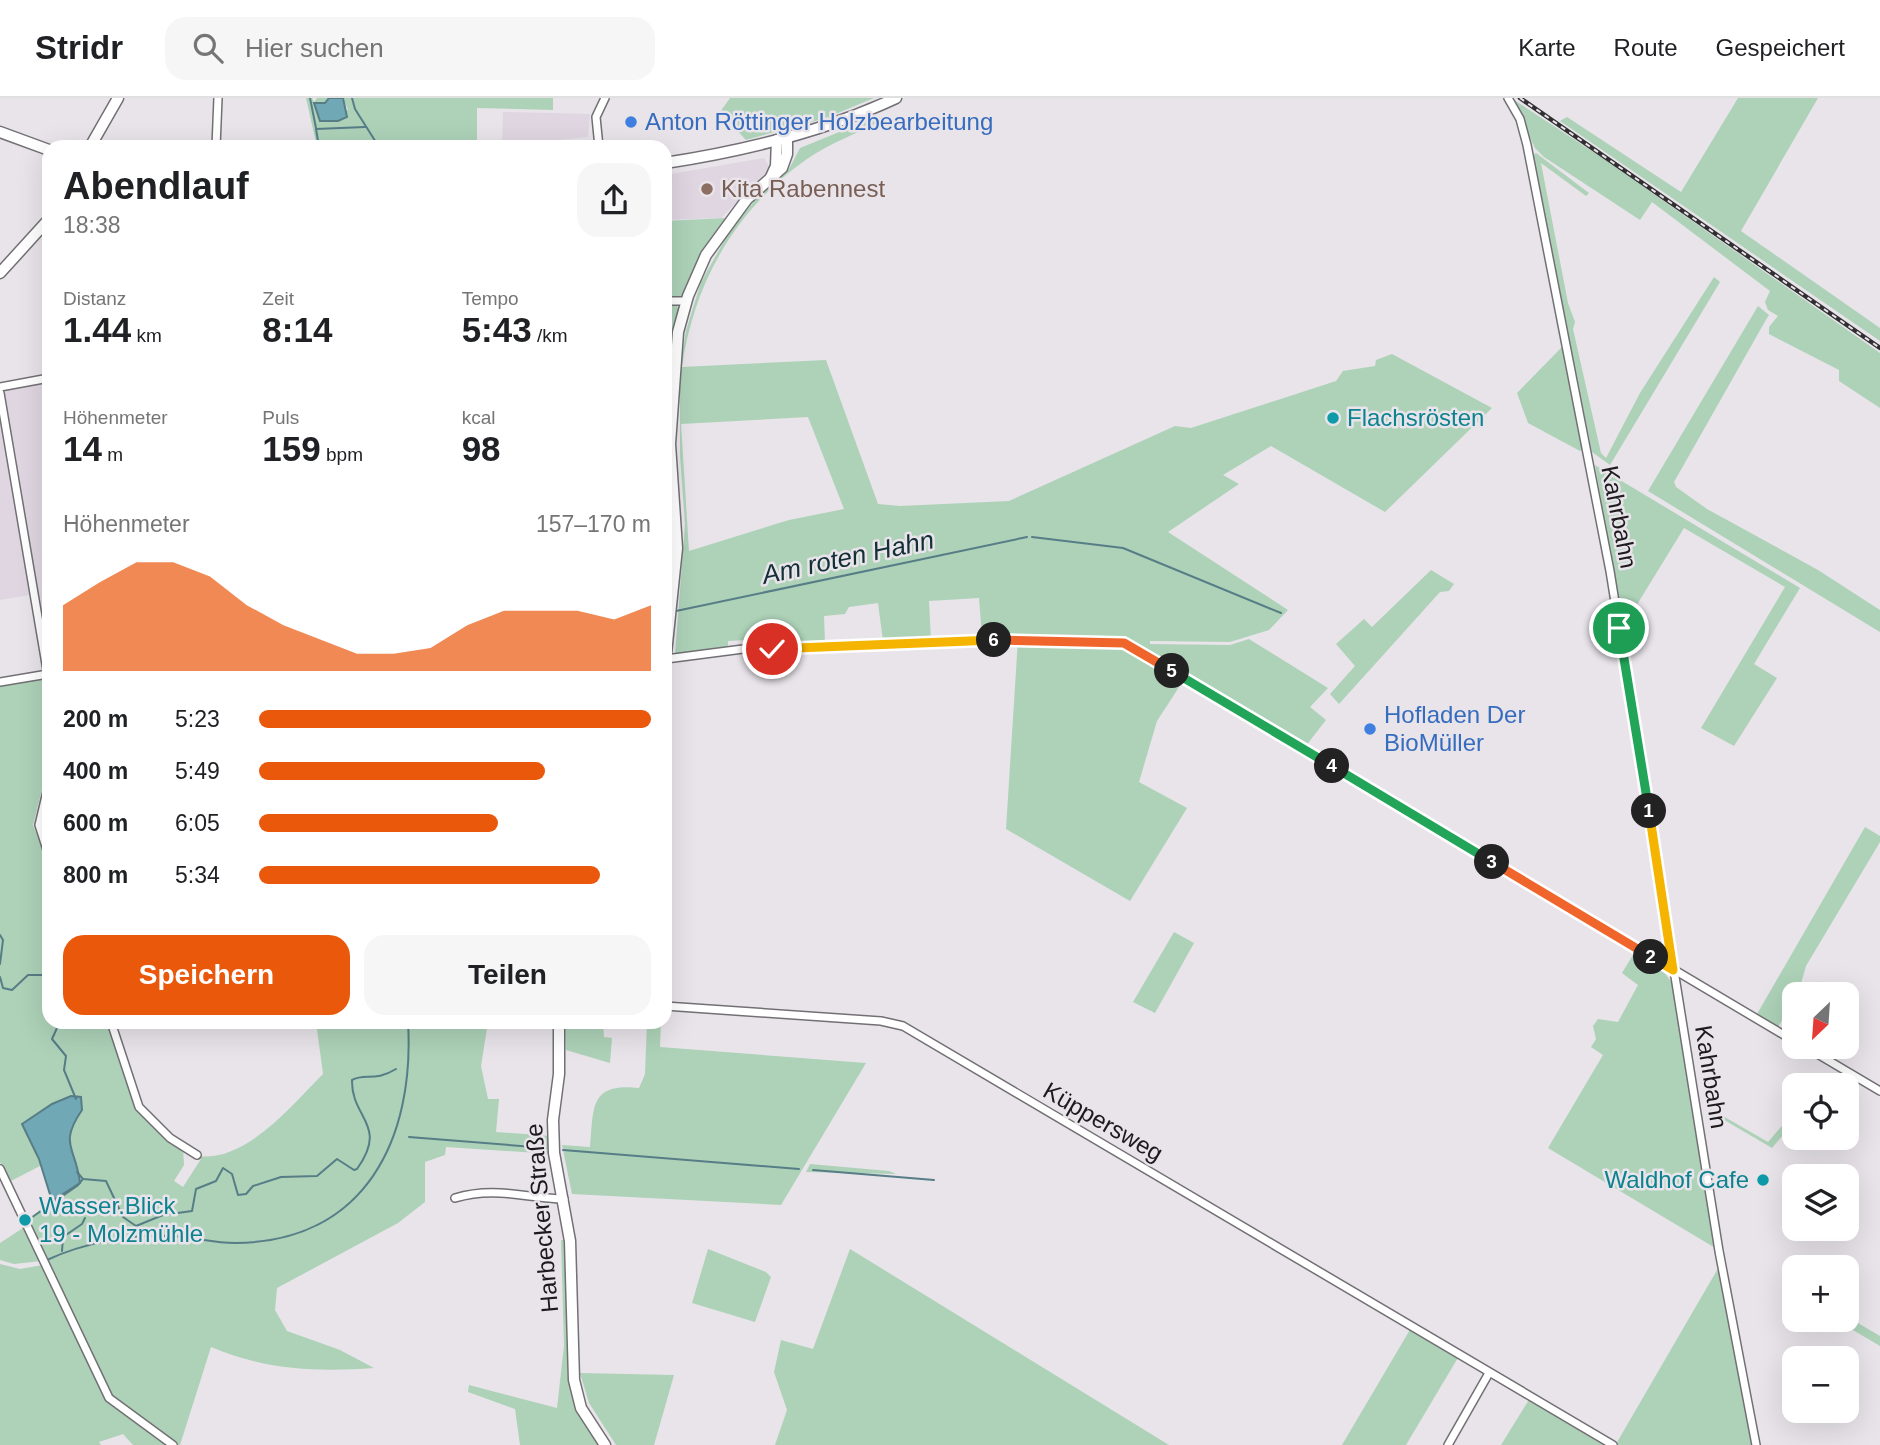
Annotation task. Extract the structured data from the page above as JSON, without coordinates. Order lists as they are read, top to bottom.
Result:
{
  "streets": {
    "main road": ["Harbecker Straße"],
    "street": ["Kahrbahn", "Küppersweg"]
  },
  "water": ["Am roten Hahn"],
  "places": [
    "Anton Röttinger Holzbearbeitung",
    "Kita Rabennest",
    "Flachsrösten",
    "Hofladen Der BioMüller",
    "Waldhof Cafe",
    "Wasser.Blick 19 - Molzmühle"
  ],
  "north": "bottom left",
  "page": {
    "header": "Stridr",
    "search": "Hier suchen",
    "nav": ["Karte", "Route", "Gespeichert"],
    "heading": ["Abendlauf", "18:38"],
    "stats": [
      ["Distanz", "1.44 km"],
      ["Zeit", "8:14"],
      ["Tempo", "5:43 /km"],
      ["Höhenmeter", "14 m"],
      ["Puls", "159 bpm"],
      ["kcal", "98"]
    ],
    "chart": ["Höhenmeter", "157–170 m"],
    "pins": [
      "6",
      "5",
      "4",
      "1",
      "3",
      "2"
    ],
    "list": [
      {
        "name": "200 m",
        "note": "5:23"
      },
      {
        "name": "400 m",
        "note": "5:49"
      },
      {
        "name": "600 m",
        "note": "6:05"
      },
      {
        "name": "800 m",
        "note": "5:34"
      }
    ],
    "buttons": ["Speichern", "Teilen"],
    "map_buttons": ["+", "−"]
  }
}
